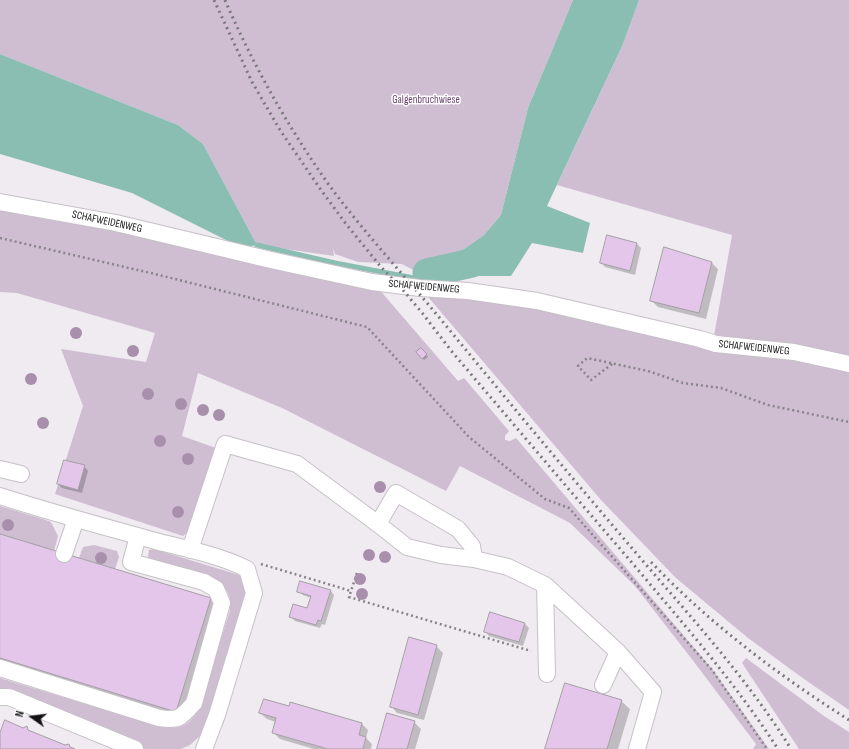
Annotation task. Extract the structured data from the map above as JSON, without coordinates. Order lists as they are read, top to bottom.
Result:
{
  "streets": {
    "lane": ["SCHAFWEIDENWEG"]
  },
  "parks": ["Galgenbruchwiese"],
  "north": "left"
}
